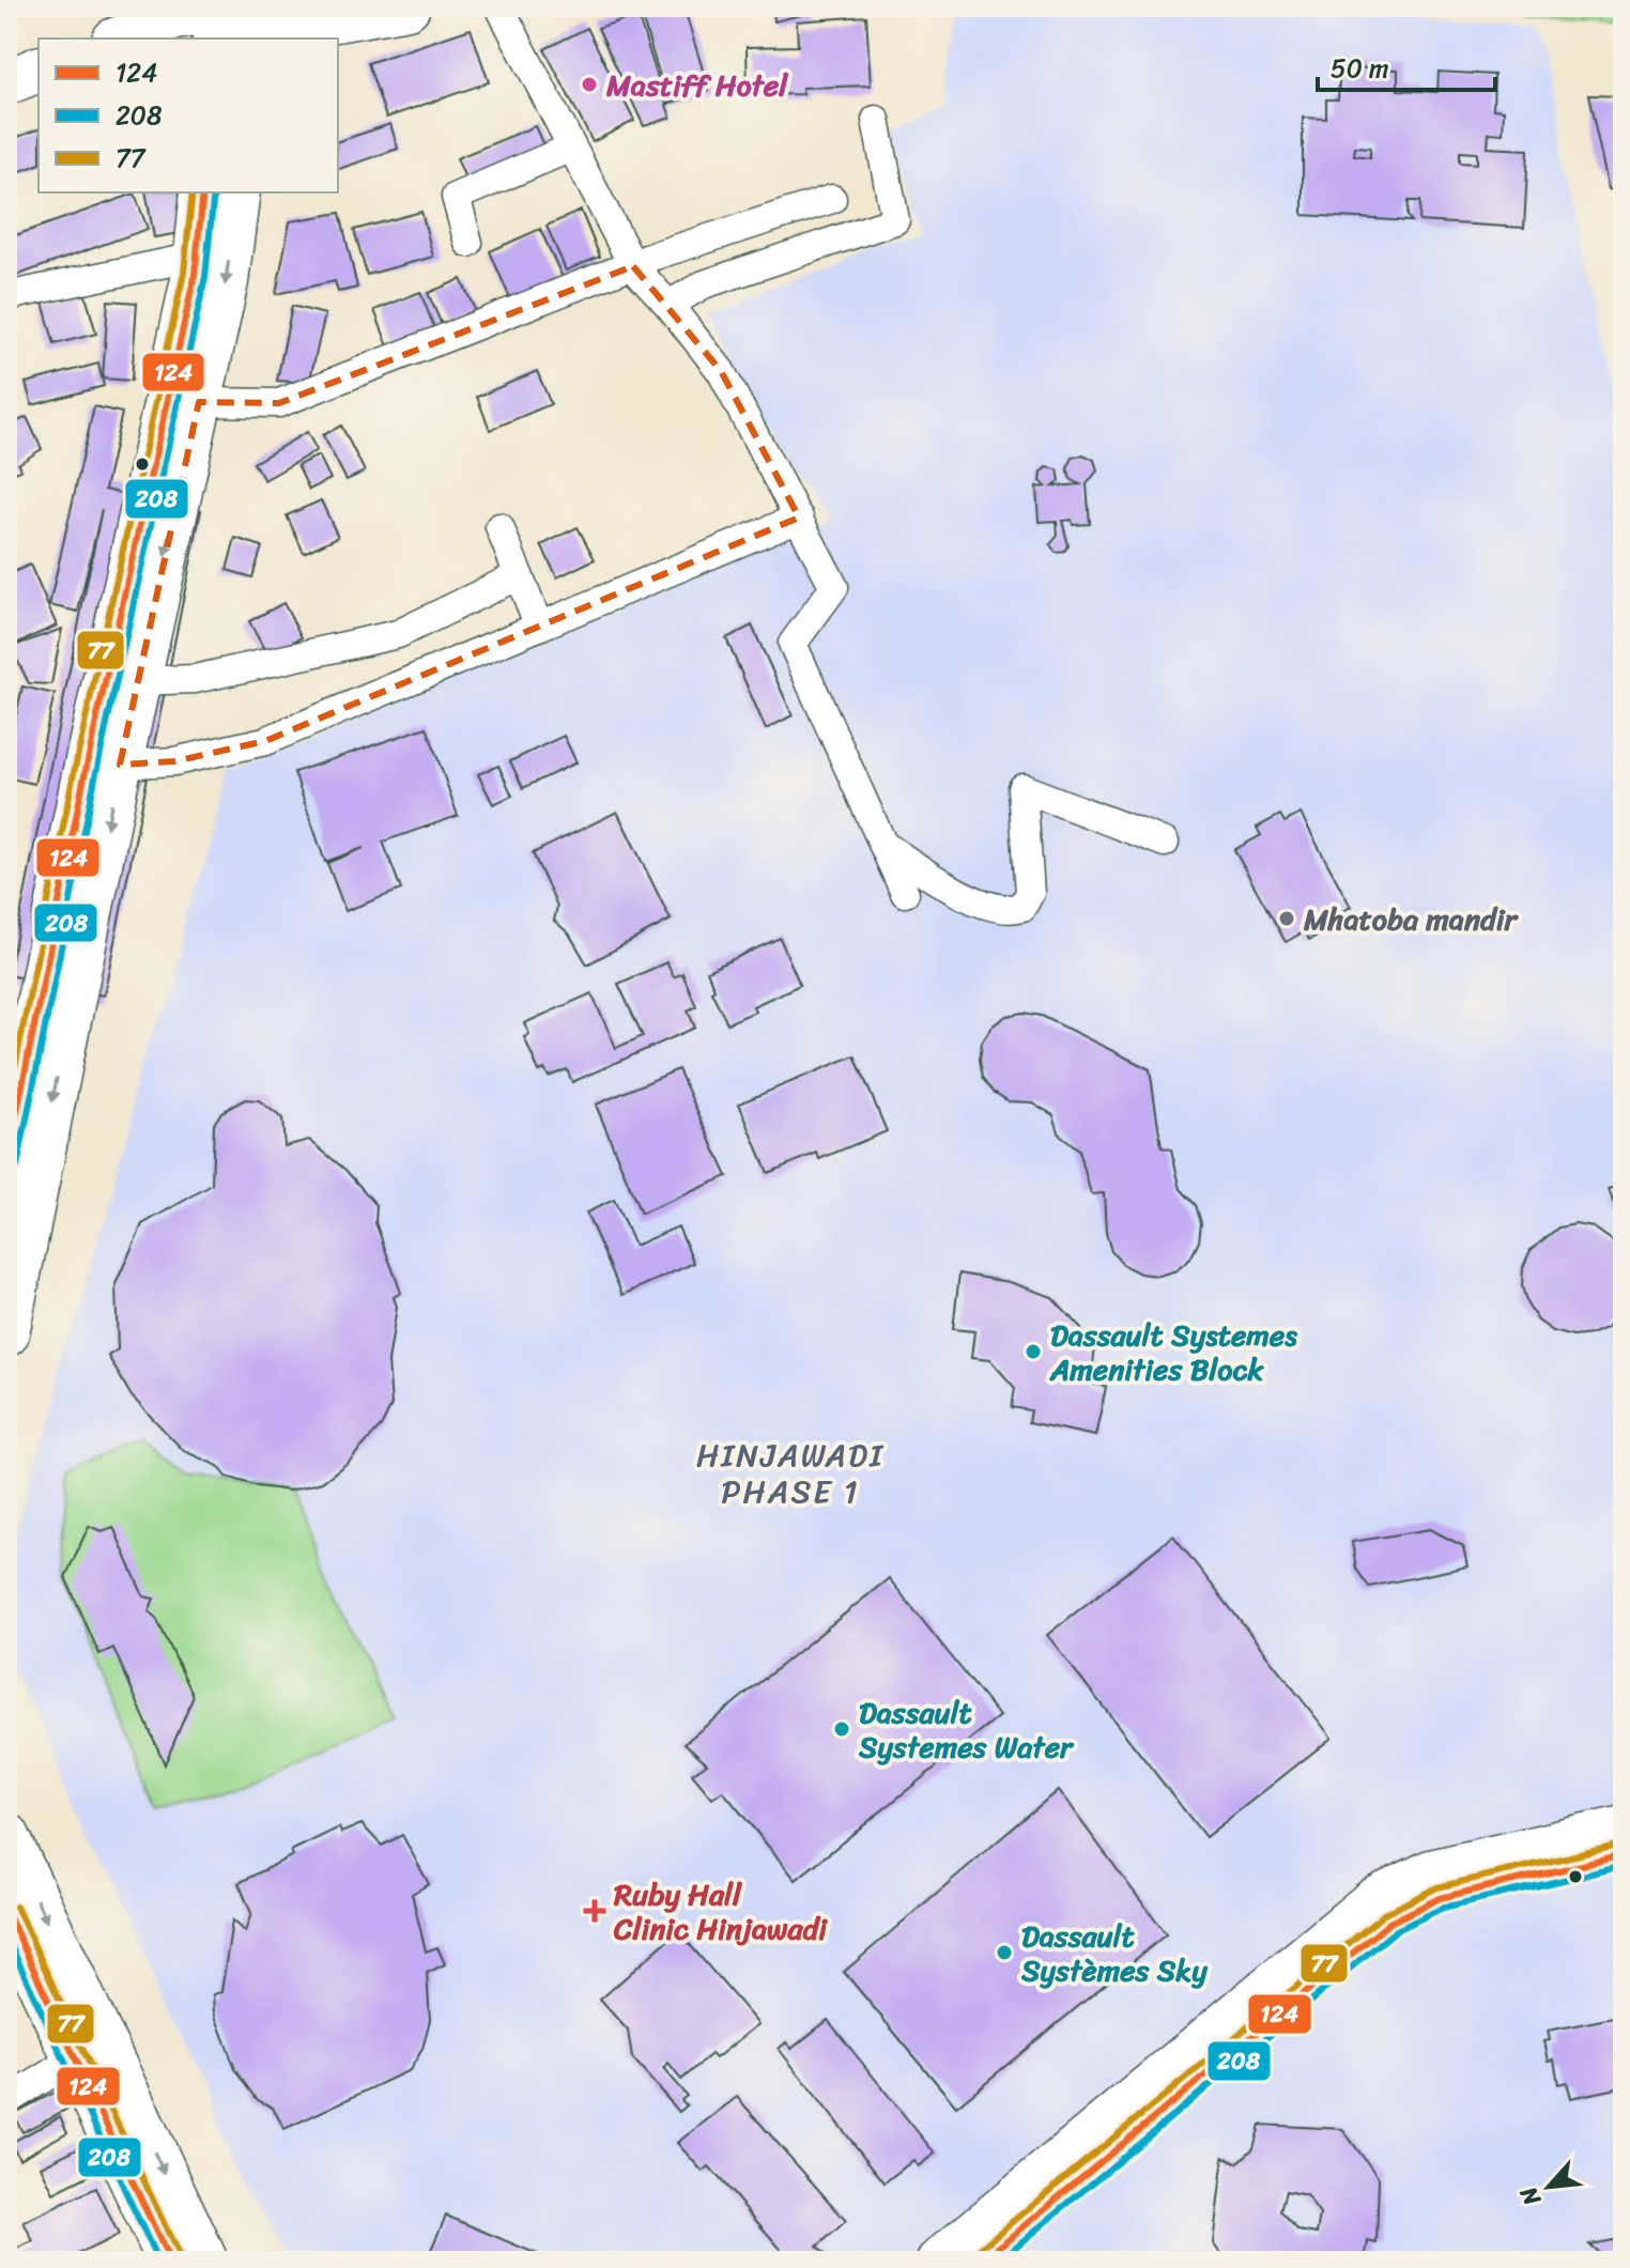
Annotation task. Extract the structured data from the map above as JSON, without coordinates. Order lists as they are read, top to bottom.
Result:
{
  "districts": ["HINJAWADI PHASE 1"],
  "places": {
    "other": [
      "Mastiff Hotel",
      "Mhatoba mandir",
      "Dassault Systemes Amenities Block",
      "Dassault Systemes Water",
      "Dassault Systèmes Sky"
    ],
    "health": ["Ruby Hall Clinic Hinjawadi"]
  },
  "lines": ["transit line 124", "transit line 208", "transit line 77"],
  "legend": ["124", "208", "77"],
  "scale_bar": "50 m",
  "north": "bottom left"
}
